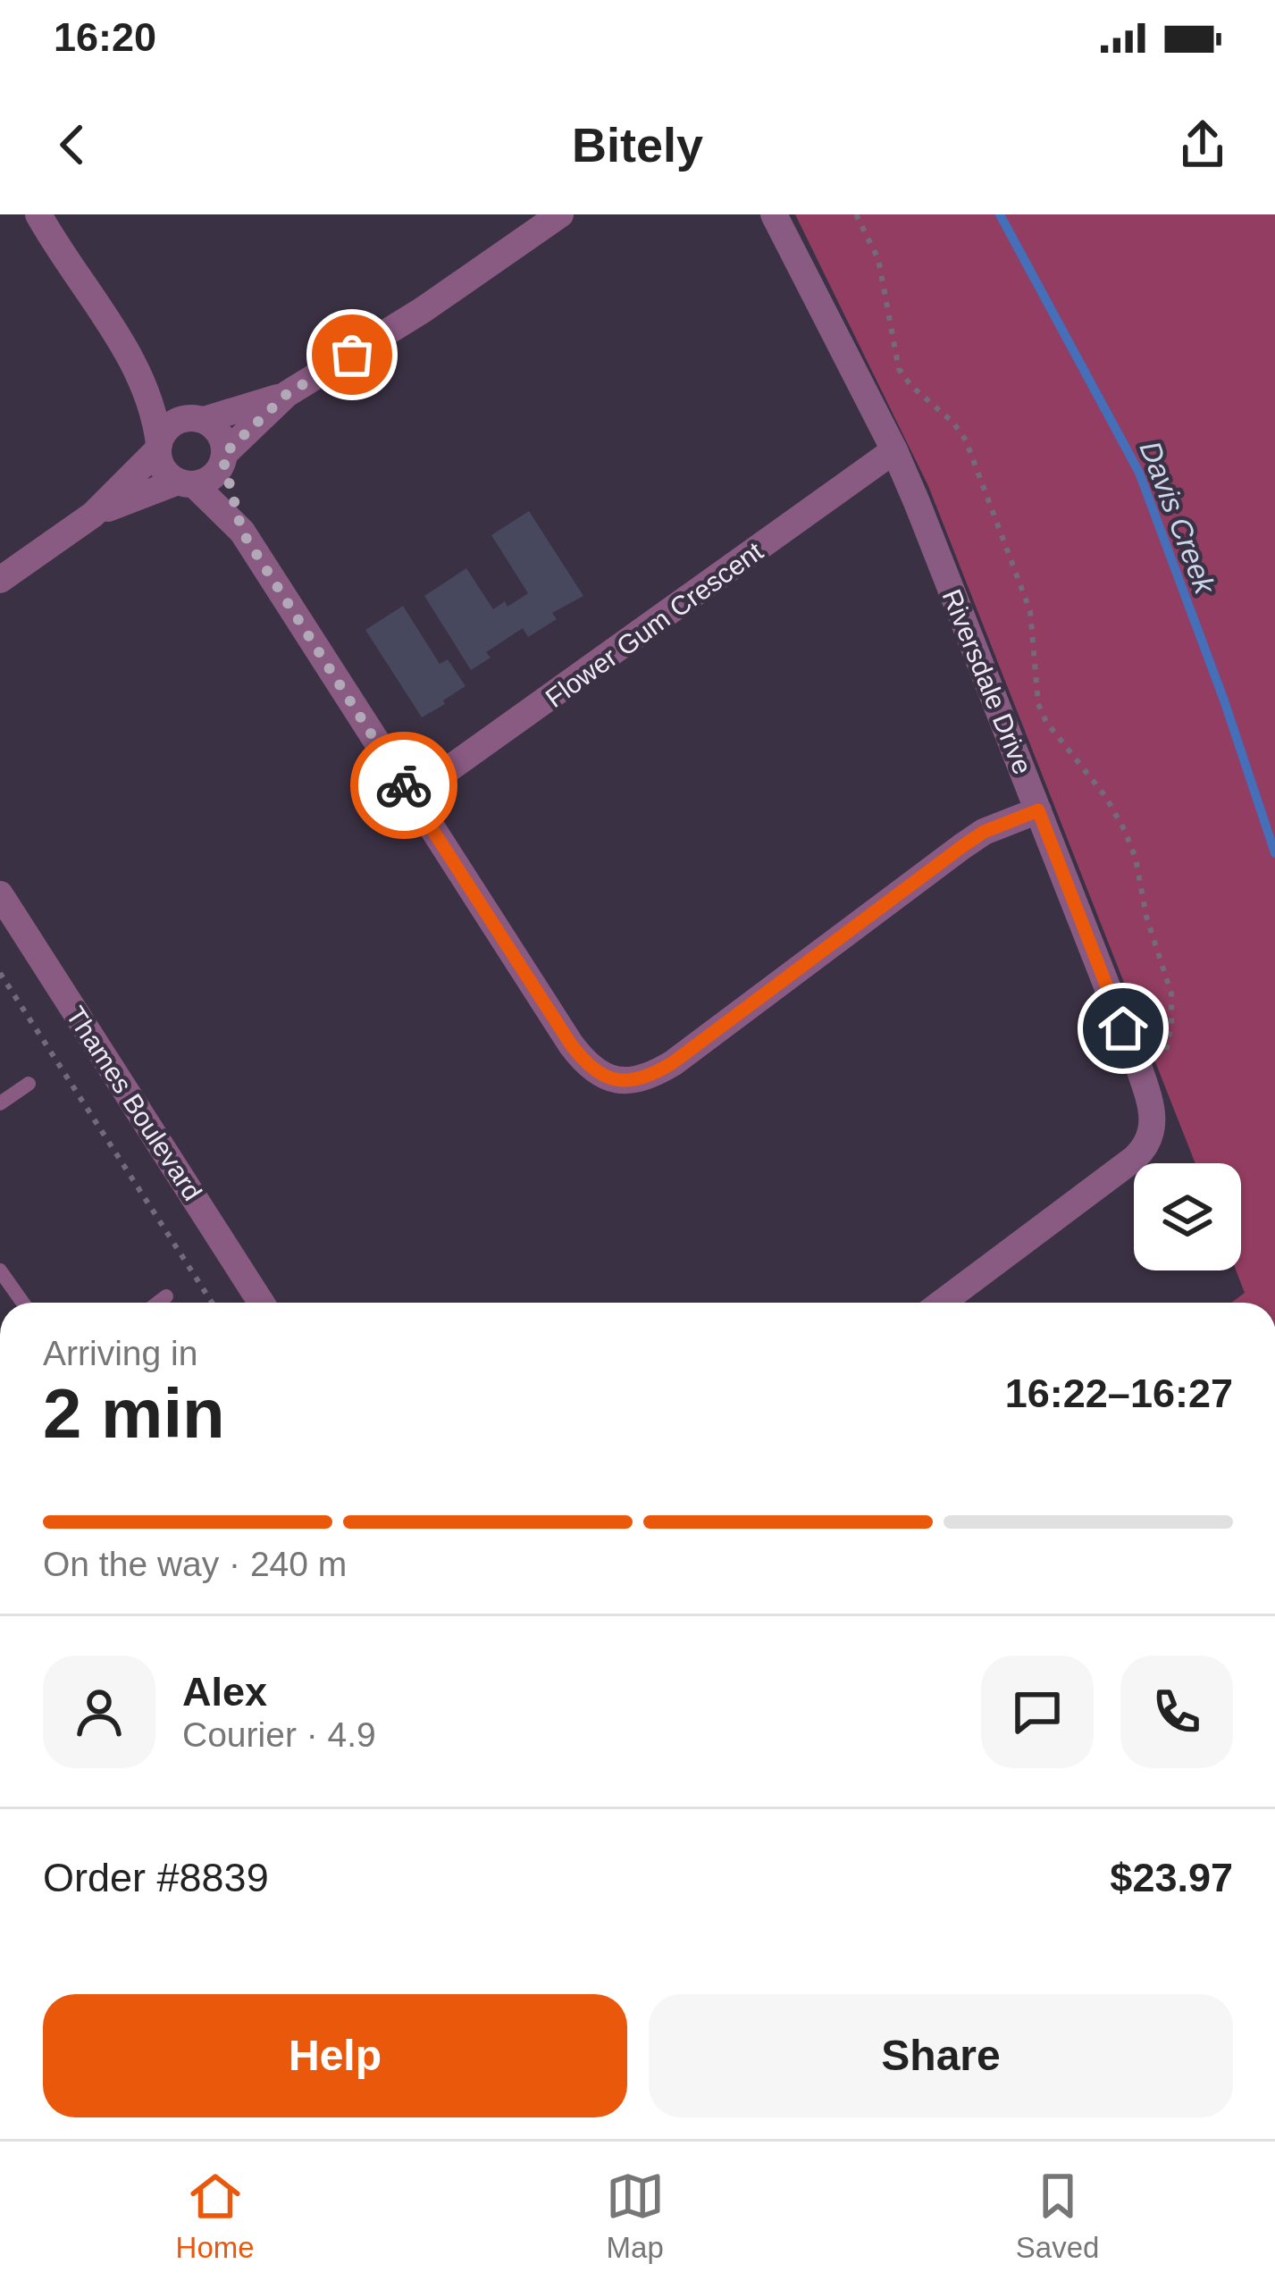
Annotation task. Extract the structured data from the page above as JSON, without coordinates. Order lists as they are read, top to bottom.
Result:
{
  "streets": {
    "street": ["Flower Gum Crescent", "Riversdale Drive", "Thames Boulevard"]
  },
  "crossings": [
    ["Flower Gum Crescent", "Riversdale Drive"]
  ],
  "water": ["Davis Creek"],
  "page": {
    "status": "16:20",
    "header": "Bitely",
    "heading": ["2 min", "Arriving in", "16:22–16:27"],
    "panel": [
      "Alex",
      "Courier · 4.9",
      "Order #8839",
      "$23.97"
    ],
    "bar": "On the way · 240 m",
    "buttons": ["Help", "Share"],
    "tabs": ["Home", "Map", "Saved"]
  }
}
